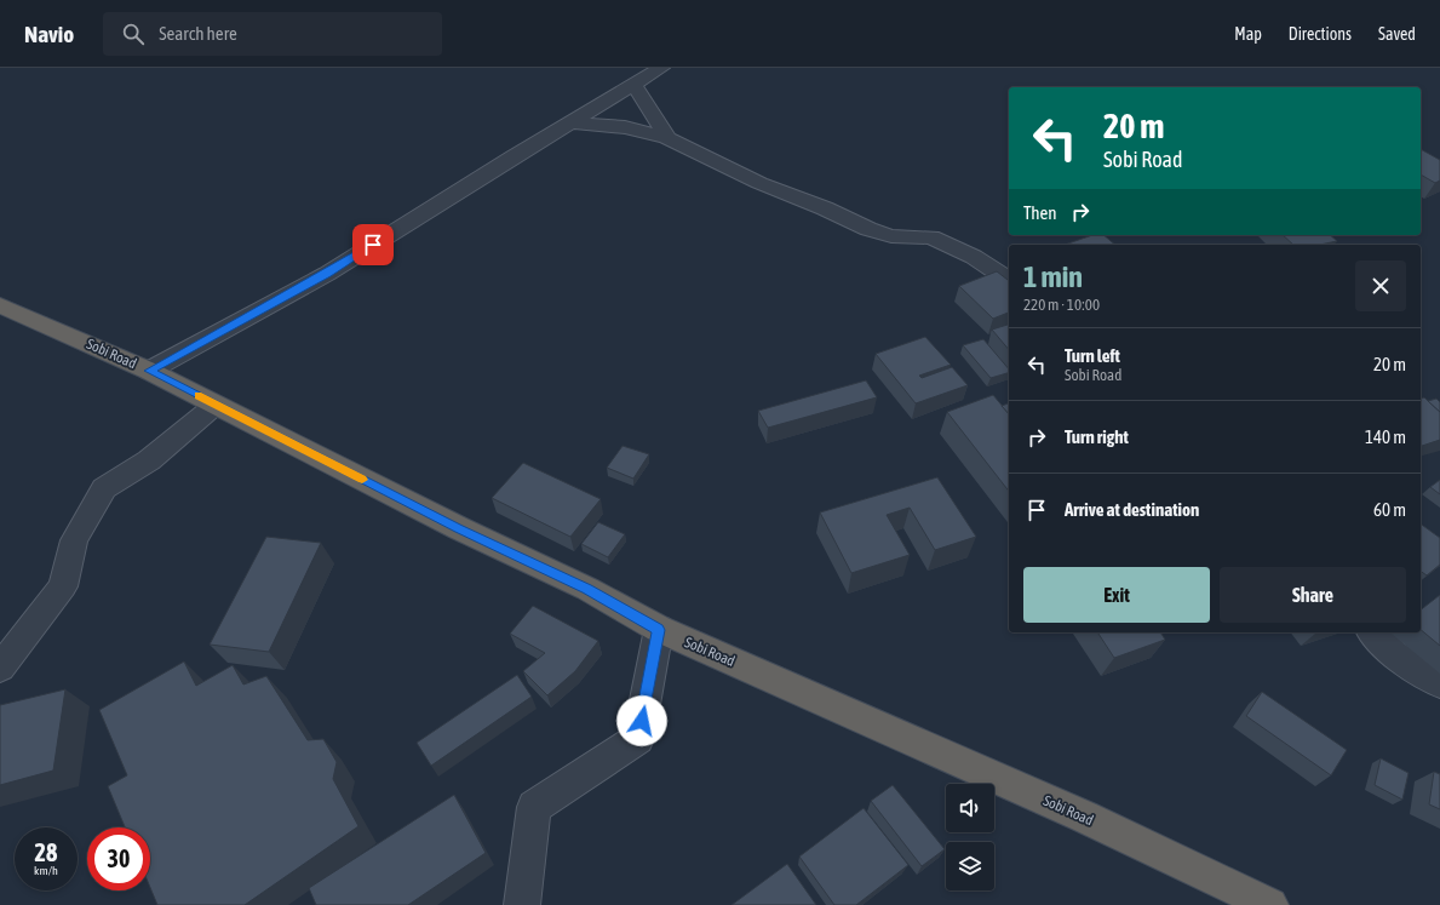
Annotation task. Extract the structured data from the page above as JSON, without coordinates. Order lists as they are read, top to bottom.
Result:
{
  "streets": {
    "highway": ["Sobi Road"]
  },
  "page": {
    "header": "Navio",
    "search": "Search here",
    "nav": ["Map", "Directions", "Saved"],
    "turn": ["20 m", "Sobi Road"],
    "then": "Then",
    "heading": ["1 min", "220 m · 10:00"],
    "list": [
      {
        "name": "Turn left",
        "note": "Sobi Road",
        "value": "20 m"
      },
      {
        "name": "Turn right",
        "value": "140 m"
      },
      {
        "name": "Arrive at destination",
        "value": "60 m"
      }
    ],
    "buttons": ["Exit", "Share"],
    "speed": "28 km/h",
    "limit": "30"
  }
}
